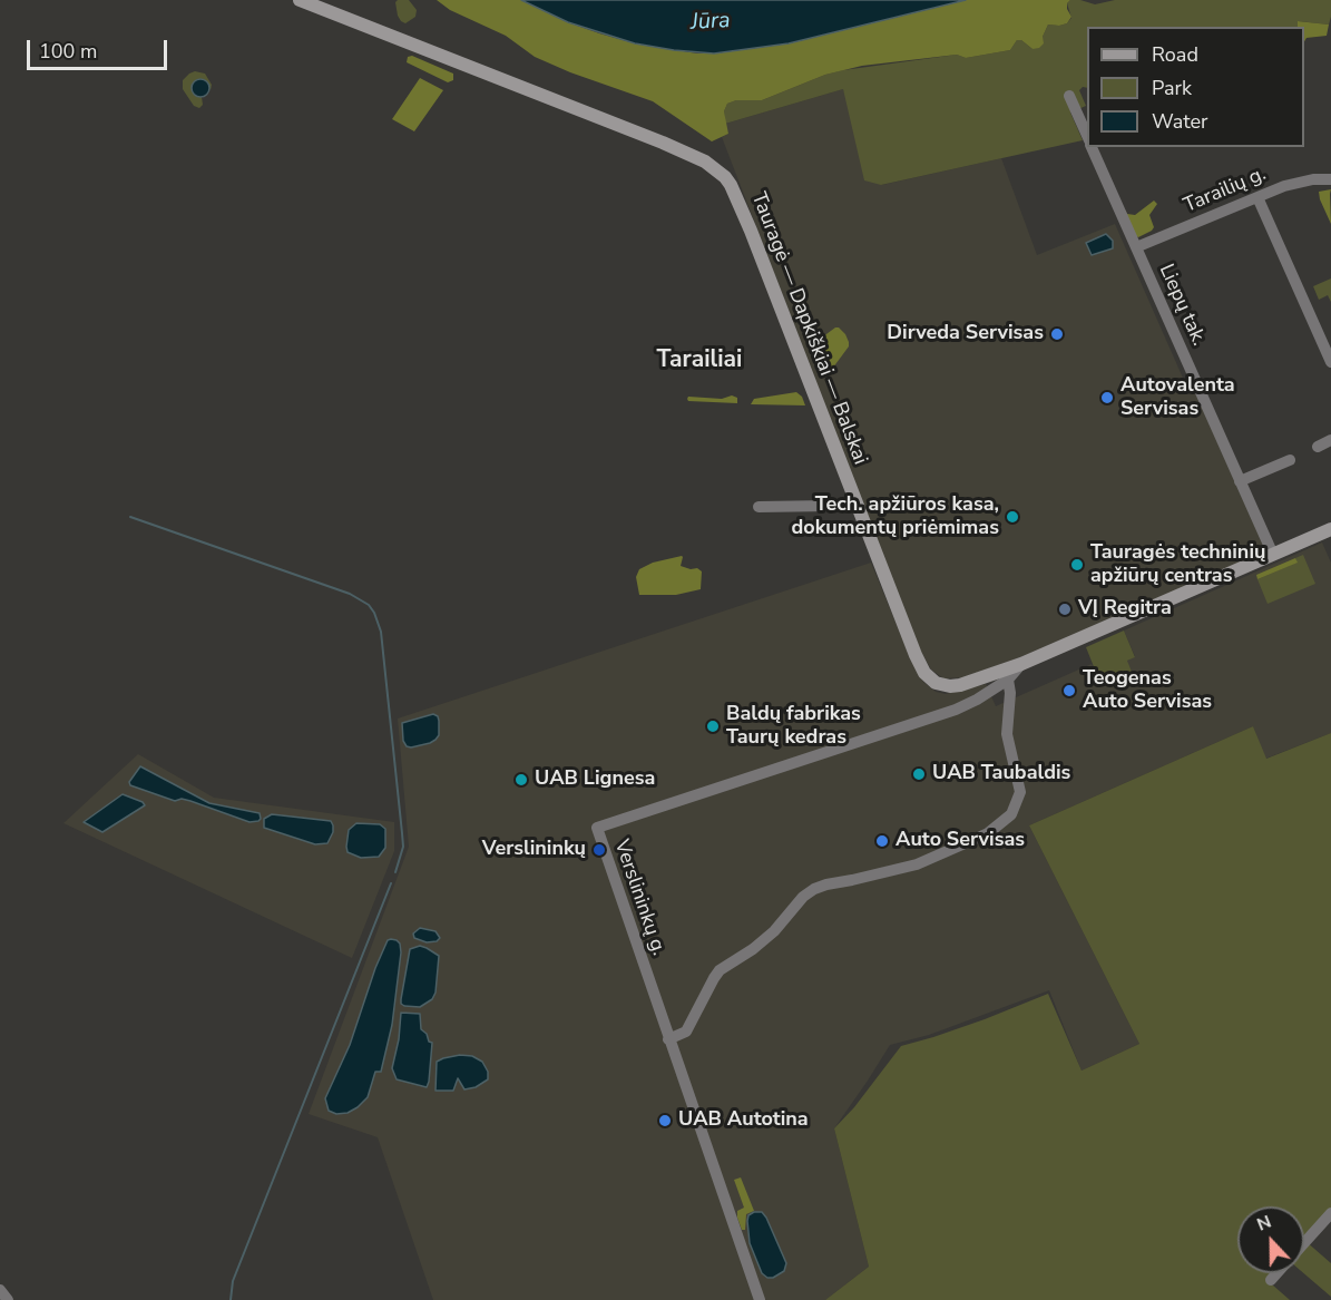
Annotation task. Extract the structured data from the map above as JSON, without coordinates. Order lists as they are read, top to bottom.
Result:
{
  "streets": {
    "main road": ["Tauragė — Dapkiškiai — Balskai"],
    "street": ["Tarailių g.", "Liepų tak.", "Verslininkų g."]
  },
  "crossings": [
    ["Tarailių g.", "Liepų tak."],
    ["Tauragė — Dapkiškiai — Balskai", "Verslininkų g."]
  ],
  "districts": ["Tarailiai"],
  "water": ["Jūra"],
  "places": [
    "Dirveda Servisas",
    "Autovalenta Servisas",
    "Tech. apžiūros kasa, dokumentų priėmimas",
    "Tauragės techninių apžiūrų centras",
    "VĮ Regitra",
    "Teogenas Auto Servisas",
    "Baldų fabrikas Taurų kedras",
    "UAB Taubaldis",
    "UAB Lignesa",
    "Auto Servisas",
    "Verslininkų",
    "UAB Autotina"
  ],
  "legend": ["Road", "Park", "Water"],
  "scale_bar": "100 m",
  "north": "top"
}
